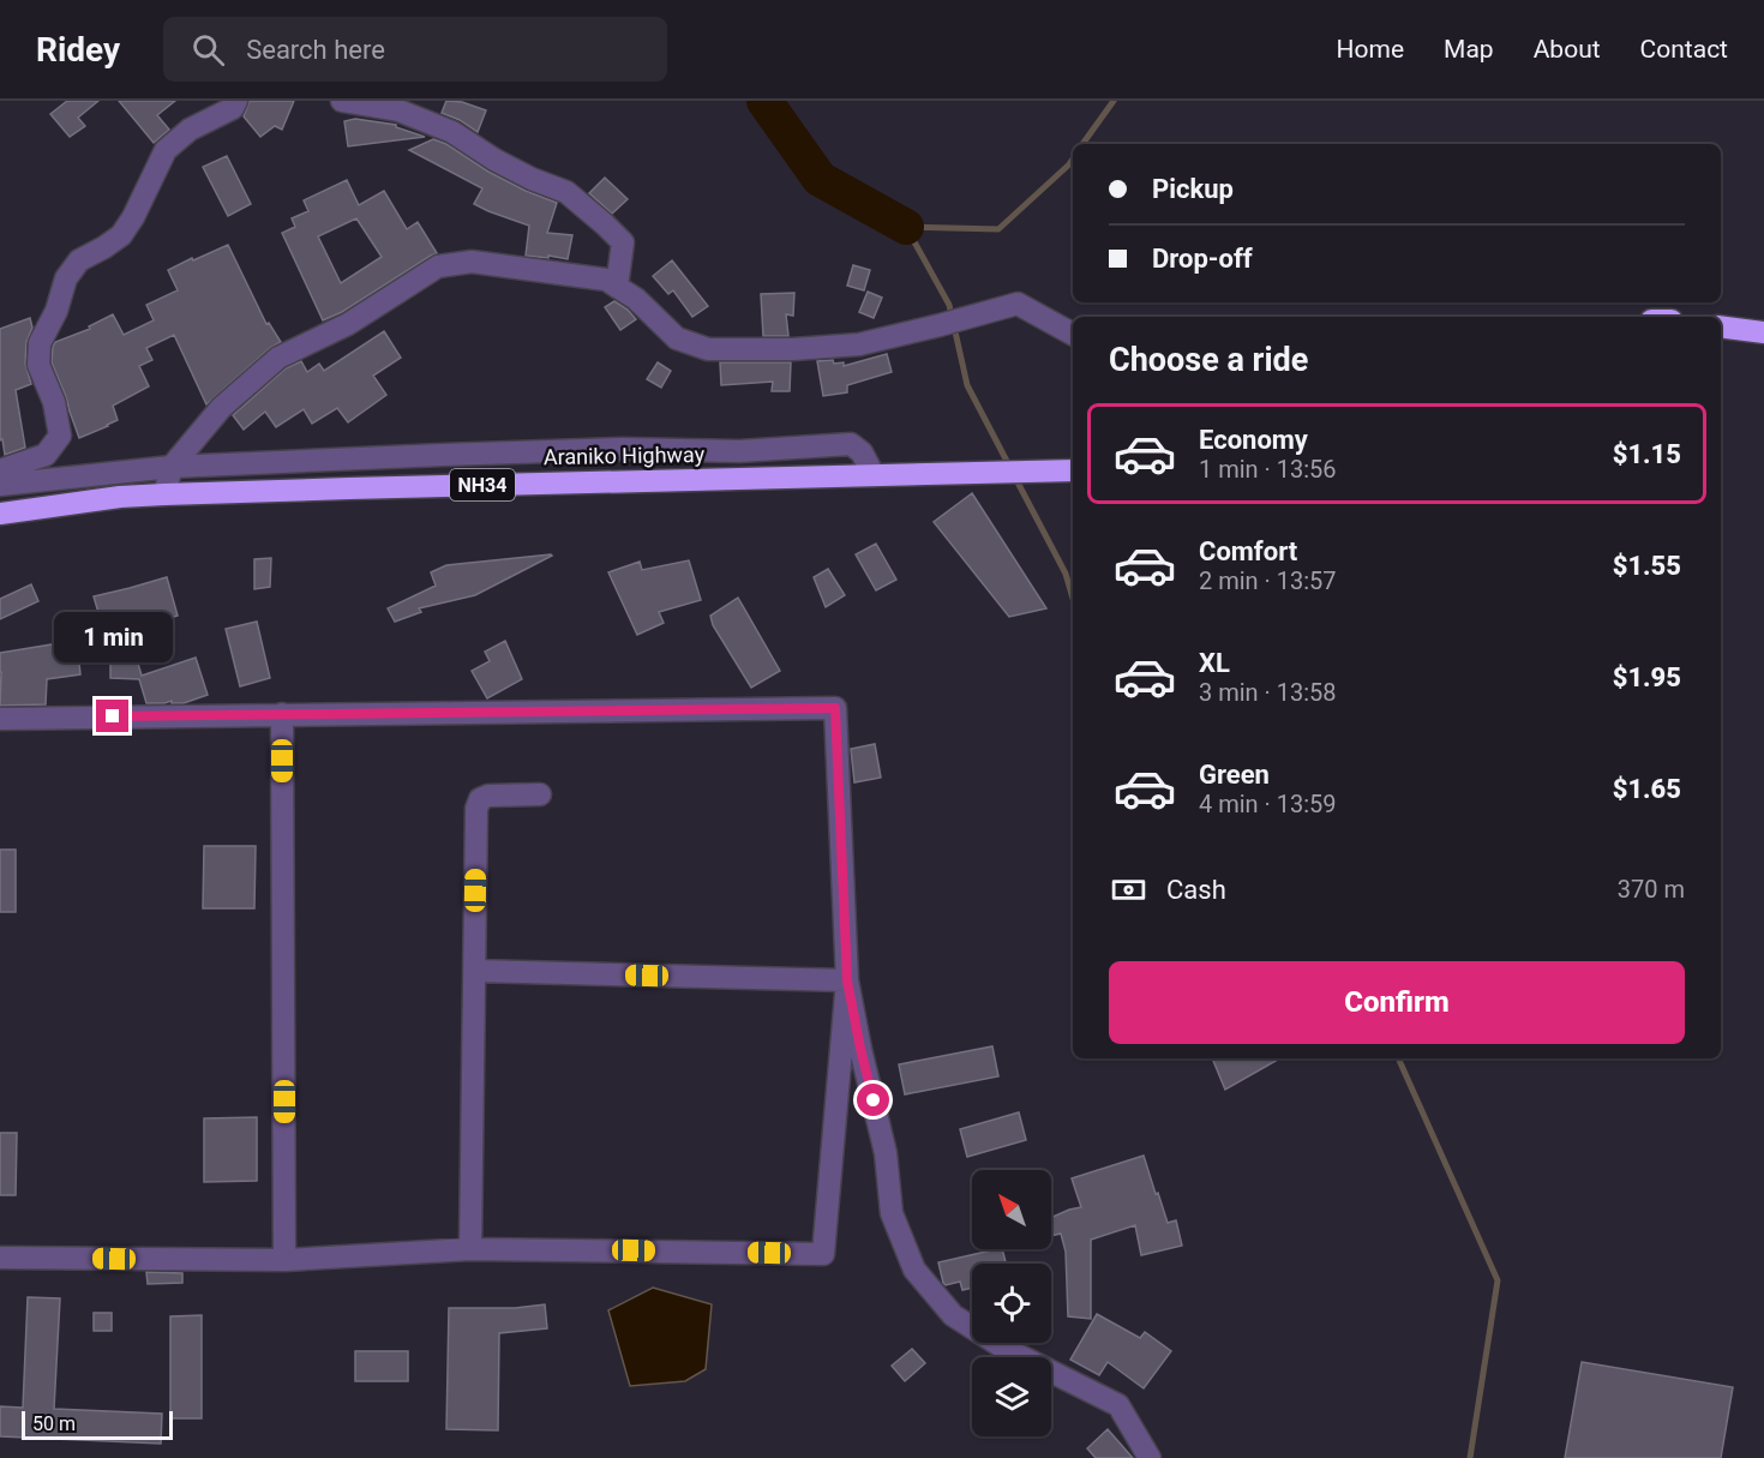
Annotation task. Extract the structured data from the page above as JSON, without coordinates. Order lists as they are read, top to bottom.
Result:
{
  "streets": {
    "highway": ["Araniko Highway", "NH34"]
  },
  "scale_bar": "50 m",
  "north": "top left",
  "page": {
    "header": "Ridey",
    "search": "Search here",
    "nav": [
      "Home",
      "Map",
      "About",
      "Contact"
    ],
    "banner": ["Pickup", "Drop-off"],
    "heading": "Choose a ride",
    "list": [
      {
        "name": "Economy",
        "note": "1 min · 13:56",
        "value": "$1.15"
      },
      {
        "name": "Comfort",
        "note": "2 min · 13:57",
        "value": "$1.55"
      },
      {
        "name": "XL",
        "note": "3 min · 13:58",
        "value": "$1.95"
      },
      {
        "name": "Green",
        "note": "4 min · 13:59",
        "value": "$1.65"
      }
    ],
    "bubble": "1 min",
    "pay": ["Cash", "370 m"],
    "buttons": "Confirm",
    "scale": "50 m"
  }
}
